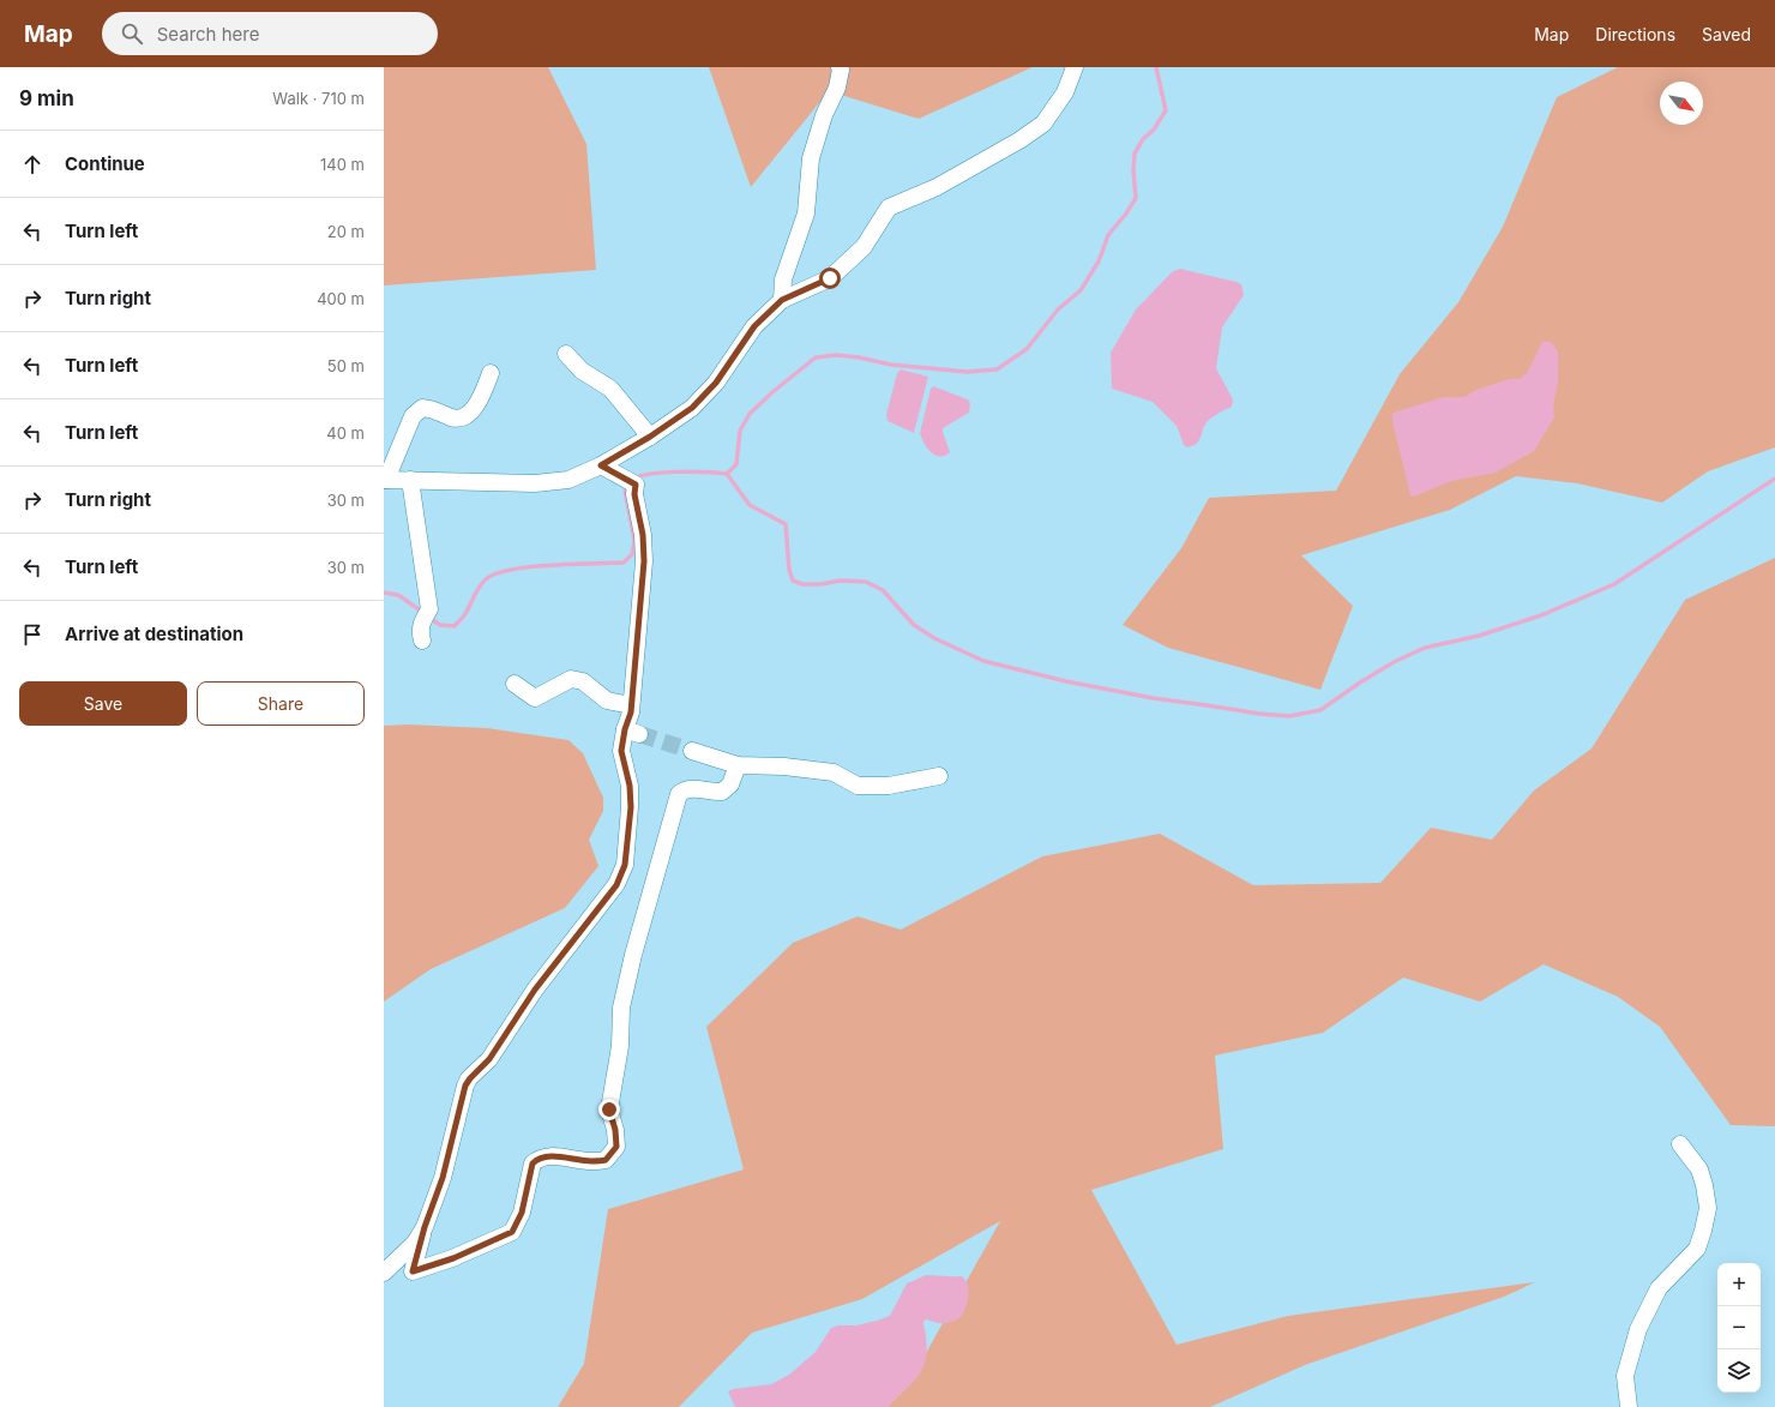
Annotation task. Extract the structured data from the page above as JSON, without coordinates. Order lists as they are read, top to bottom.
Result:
{
  "north": "bottom right",
  "page": {
    "header": "Map",
    "search": "Search here",
    "nav": ["Map", "Directions", "Saved"],
    "heading": ["9 min", "Walk · 710 m"],
    "list": [
      ["Continue", "140 m"],
      ["Turn left", "20 m"],
      ["Turn right", "400 m"],
      ["Turn left", "50 m"],
      ["Turn left", "40 m"],
      ["Turn right", "30 m"],
      ["Turn left", "30 m"],
      "Arrive at destination"
    ],
    "buttons": ["Save", "Share"],
    "map_buttons": ["+", "−"]
  }
}
